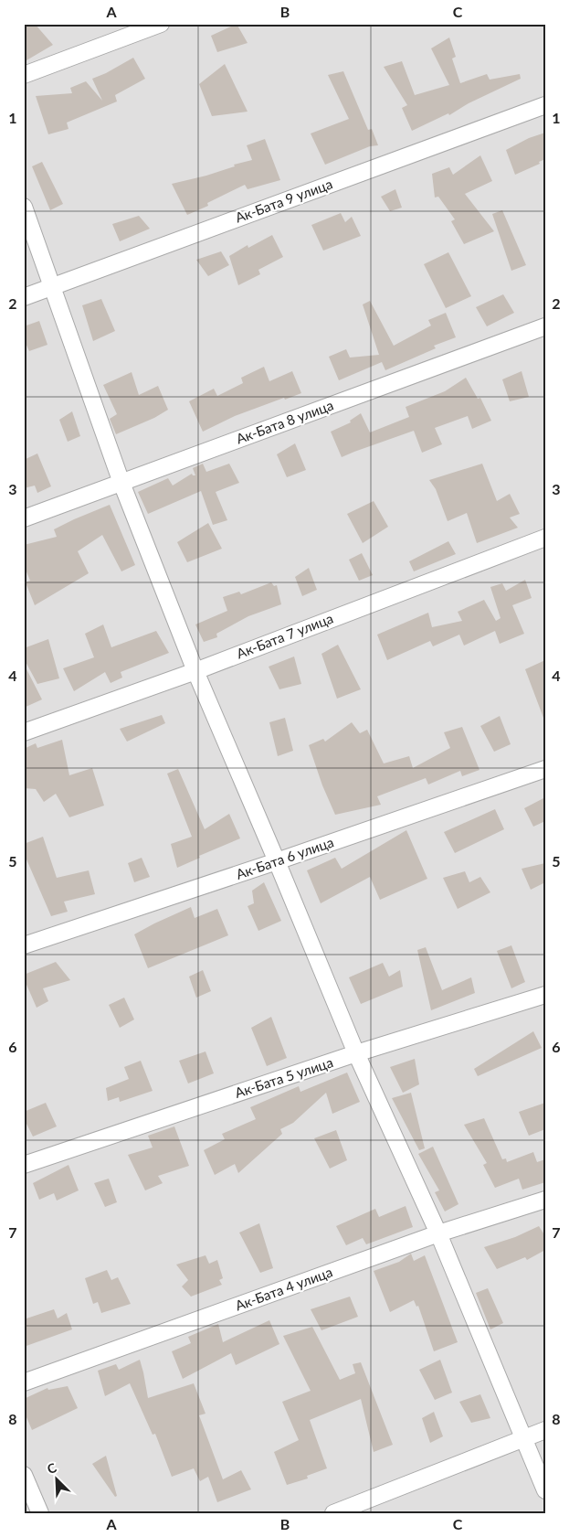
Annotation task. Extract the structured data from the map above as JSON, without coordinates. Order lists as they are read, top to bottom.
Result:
{
  "streets": {
    "street": [
      "Ак-Бата 9 улица",
      "Ак-Бата 8 улица",
      "Ак-Бата 7 улица",
      "Ак-Бата 6 улица",
      "Ак-Бата 5 улица",
      "Ак-Бата 4 улица"
    ]
  },
  "north": "top left",
  "grid": {
    "columns": ["A", "B", "C"],
    "rows": [
      "1",
      "2",
      "3",
      "4",
      "5",
      "6",
      "7",
      "8"
    ]
  }
}
